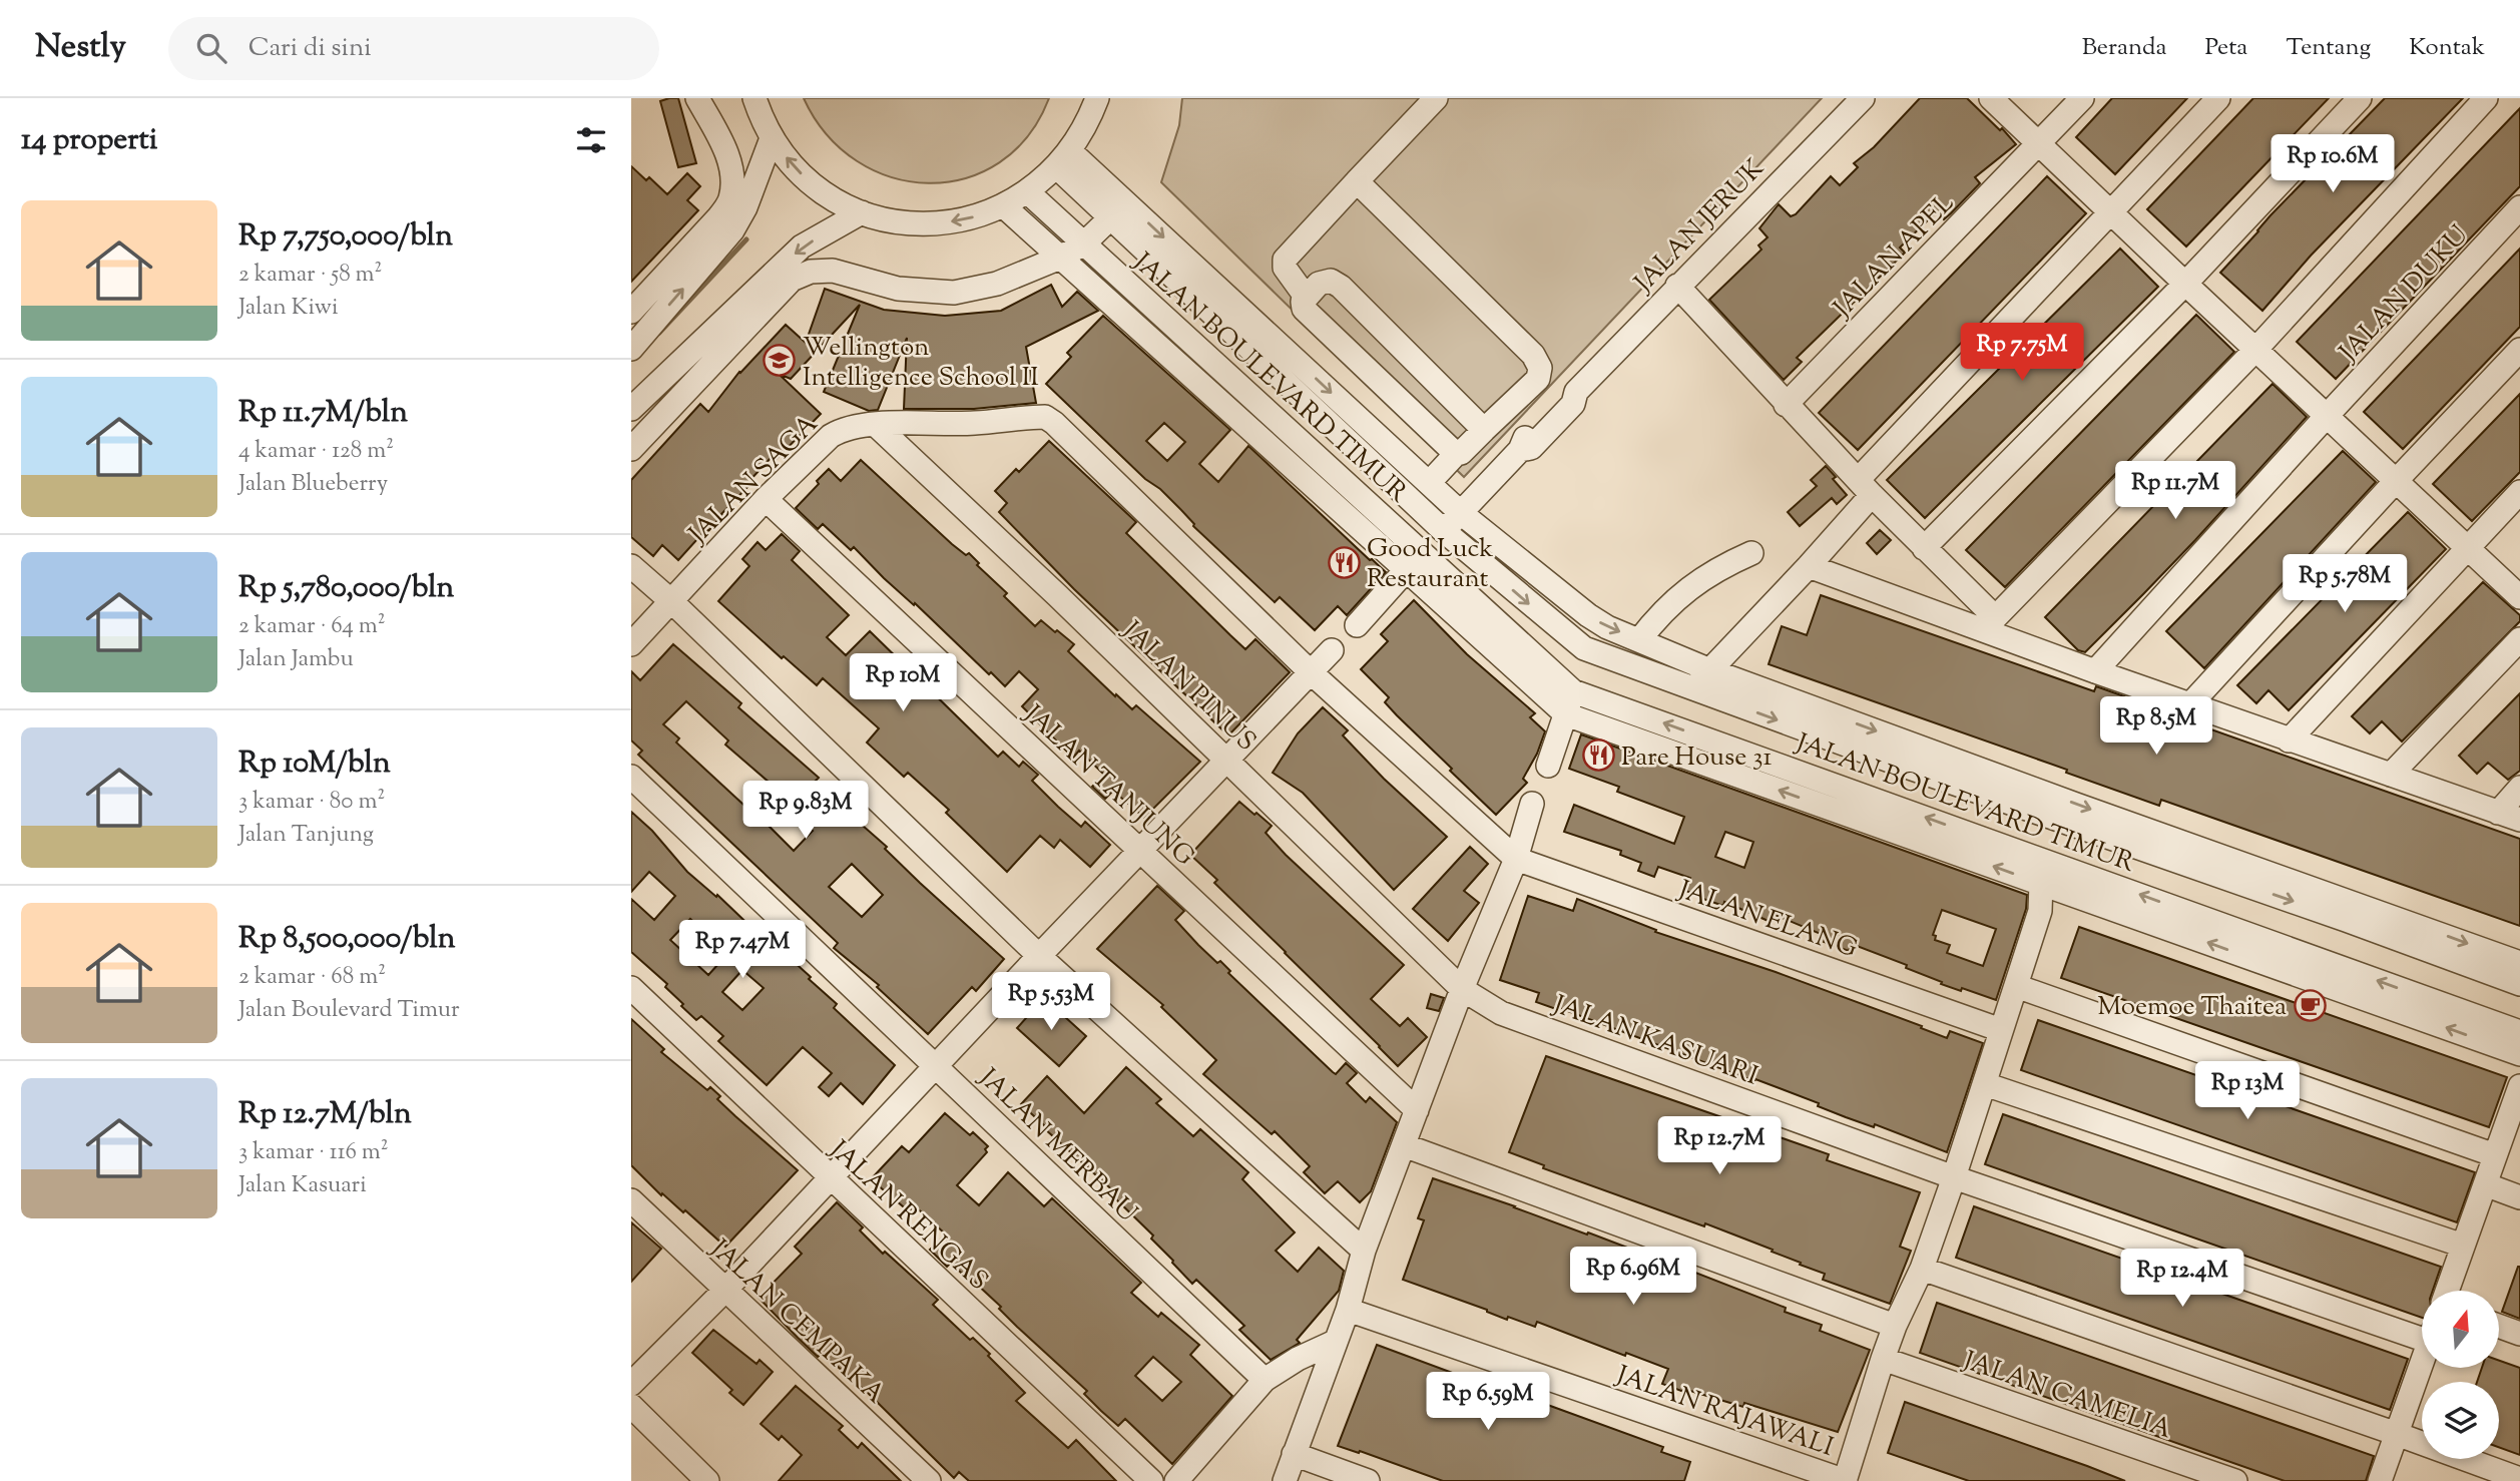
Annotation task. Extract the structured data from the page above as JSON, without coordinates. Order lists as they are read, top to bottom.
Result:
{
  "streets": {
    "street": [
      "JALAN JERUK",
      "JALAN APEL",
      "JALAN DUKU",
      "JALAN BOULEVARD TIMUR",
      "JALAN SAGA",
      "JALAN PINUS",
      "JALAN TANJUNG",
      "JALAN ELANG",
      "JALAN KASUARI",
      "JALAN MERBAU",
      "JALAN RENGAS",
      "JALAN CEMPAKA",
      "JALAN CAMELIA",
      "JALAN RAJAWALI"
    ]
  },
  "crossings": [
    ["JALAN JERUK", "JALAN BOULEVARD TIMUR"],
    ["JALAN SAGA", "JALAN PINUS"],
    ["JALAN SAGA", "JALAN TANJUNG"],
    ["JALAN PINUS", "JALAN KASUARI"]
  ],
  "places": {
    "school or university": ["Wellington Intelligence School II"],
    "restaurant": ["Good Luck Restaurant", "Pare House 31"],
    "cafe": ["Moemoe Thaitea"]
  },
  "north": "top",
  "page": {
    "header": "Nestly",
    "search": "Cari di sini",
    "nav": [
      "Beranda",
      "Peta",
      "Tentang",
      "Kontak"
    ],
    "heading": "14 properti",
    "price": [
      "Rp 10.6M",
      "Rp 7.75M",
      "Rp 11.7M",
      "Rp 5.78M",
      "Rp 10M",
      "Rp 8.5M",
      "Rp 9.83M",
      "Rp 7.47M",
      "Rp 5.53M",
      "Rp 13M",
      "Rp 12.7M",
      "Rp 6.96M",
      "Rp 12.4M",
      "Rp 6.59M"
    ],
    "list": [
      {
        "name": "Rp 7,750,000/bln",
        "note": "2 kamar · 58 m² · Jalan Kiwi"
      },
      {
        "name": "Rp 11.7M/bln",
        "note": "4 kamar · 128 m² · Jalan Blueberry"
      },
      {
        "name": "Rp 5,780,000/bln",
        "note": "2 kamar · 64 m² · Jalan Jambu"
      },
      {
        "name": "Rp 10M/bln",
        "note": "3 kamar · 80 m² · Jalan Tanjung"
      },
      {
        "name": "Rp 8,500,000/bln",
        "note": "2 kamar · 68 m² · Jalan Boulevard Timur"
      },
      {
        "name": "Rp 12.7M/bln",
        "note": "3 kamar · 116 m² · Jalan Kasuari"
      }
    ]
  }
}
